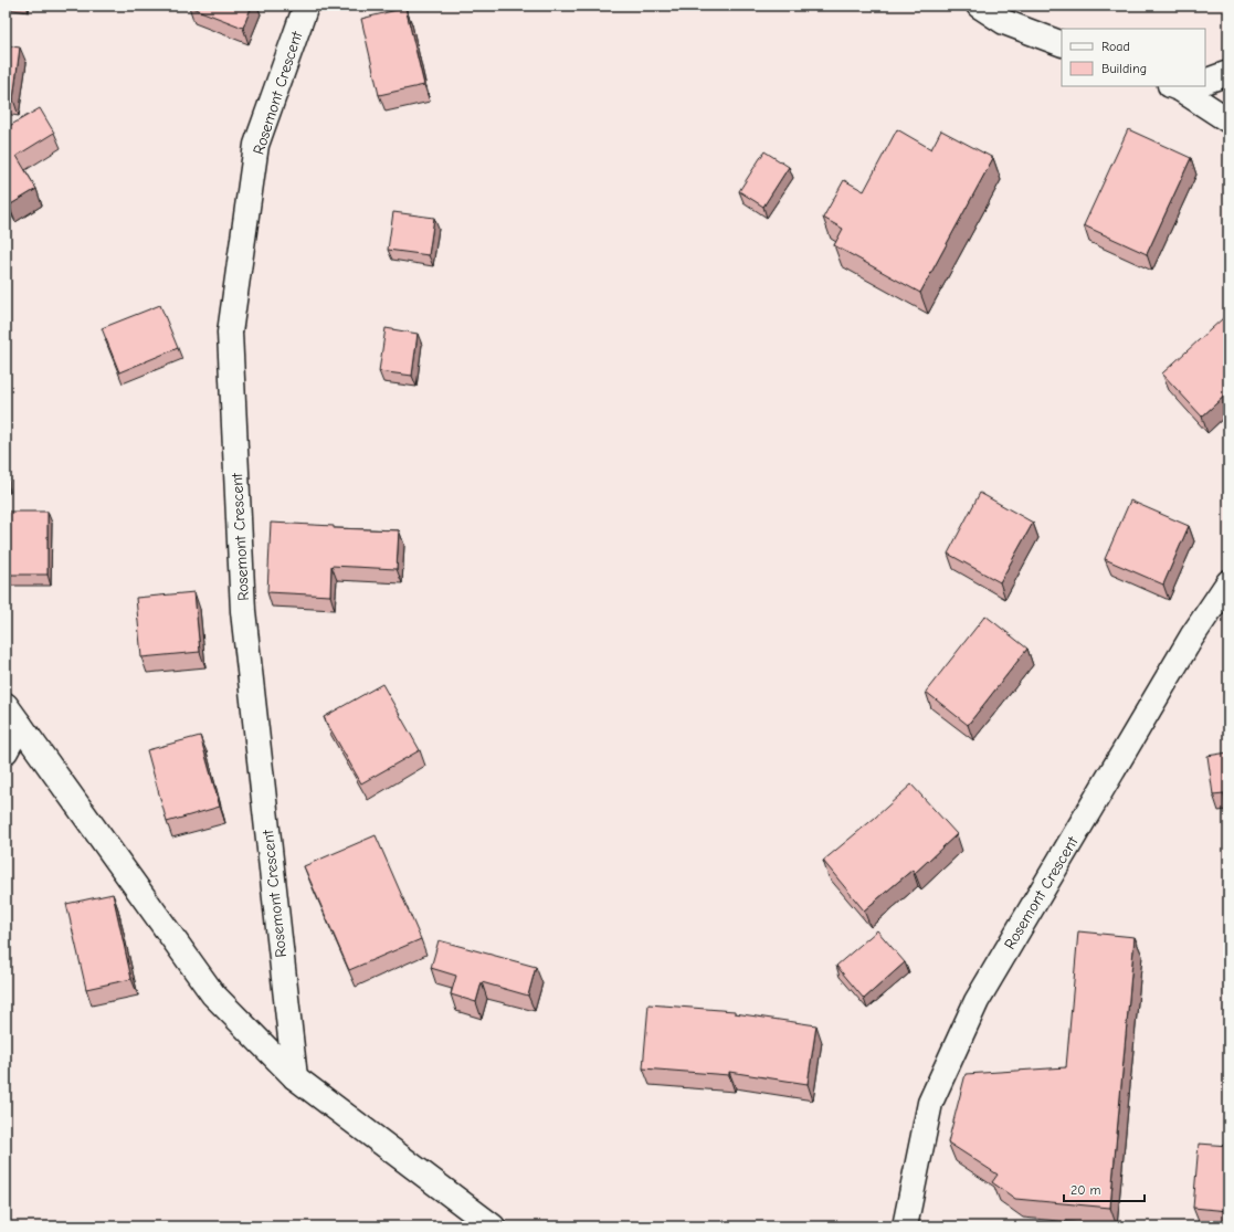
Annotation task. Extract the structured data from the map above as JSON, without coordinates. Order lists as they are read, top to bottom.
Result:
{
  "streets": {
    "street": ["Rosemont Crescent"]
  },
  "legend": ["Road", "Building"],
  "scale_bar": "20 m"
}
